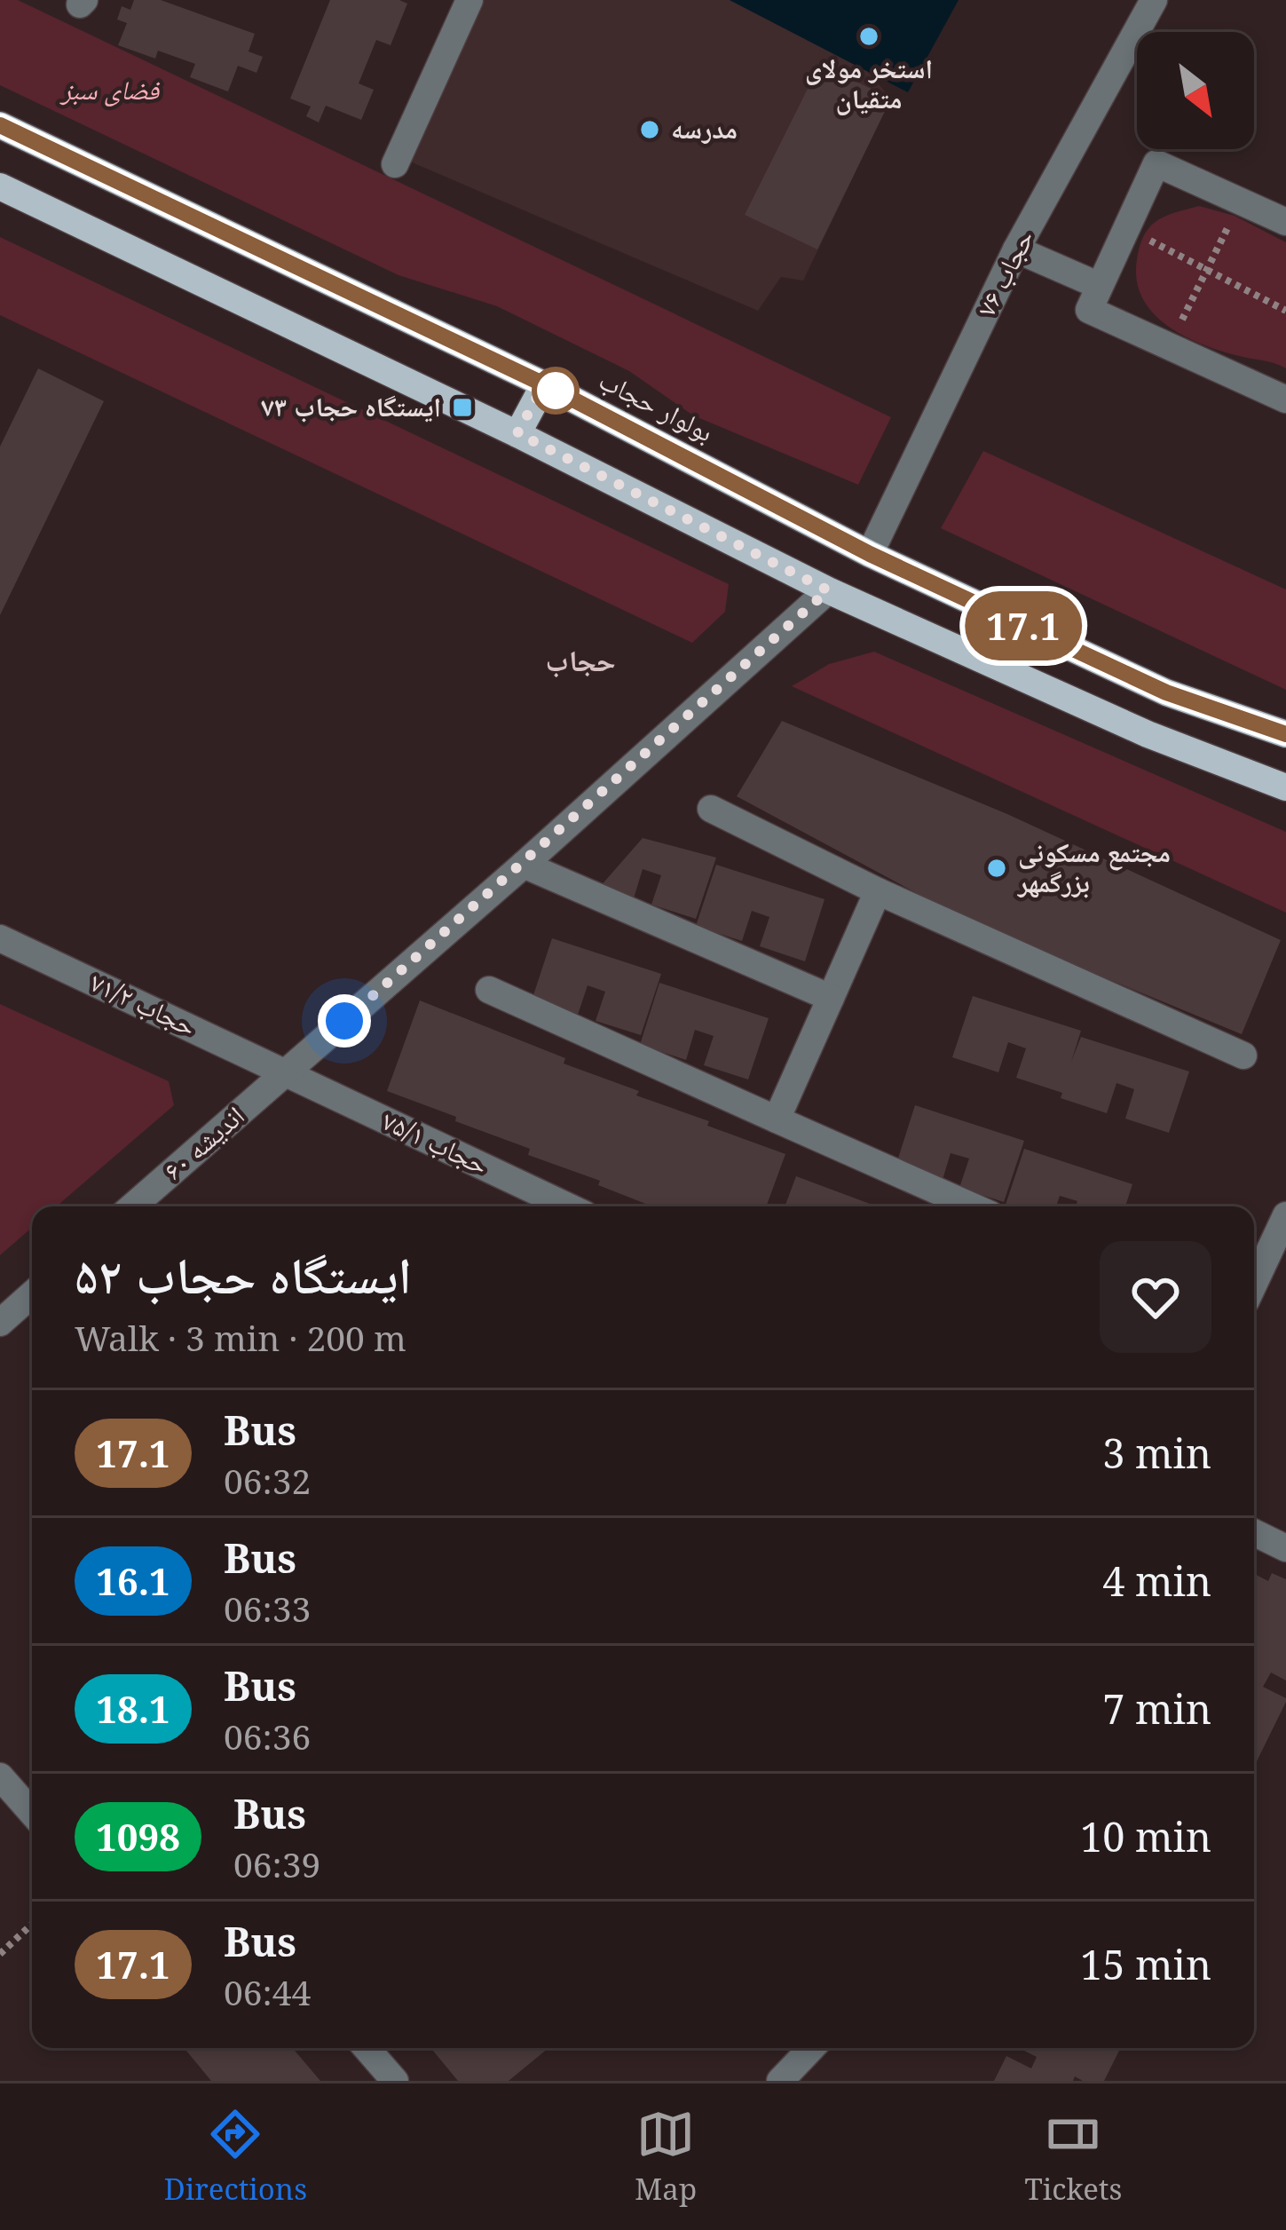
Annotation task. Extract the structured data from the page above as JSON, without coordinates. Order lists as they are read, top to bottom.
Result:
{
  "streets": {
    "main road": ["بولوار حجاب"],
    "street": [
      "حجاب ۷۶",
      "حجاب ۷۱/۲",
      "اندیشه ۶۰",
      "حجاب ۷۵/۱"
    ]
  },
  "crossings": [
    ["حجاب ۷۶", "بولوار حجاب"],
    ["حجاب ۷۱/۲", "اندیشه ۶۰"],
    ["حجاب ۷۱/۲", "حجاب ۷۵/۱"],
    ["اندیشه ۶۰", "حجاب ۷۵/۱"]
  ],
  "districts": ["حجاب"],
  "parks": ["فضای سبز"],
  "places": {
    "other": ["استخر مولای متقیان", "مدرسه", "مجتمع مسکونی بزرگمهر"],
    "transit": ["ایستگاه حجاب ۷۳"]
  },
  "lines": ["bus line 17.1"],
  "north": "bottom right",
  "page": {
    "on_map": "17.1",
    "heading": ["ایستگاه حجاب ۵۲", "Walk · 3 min · 200 m"],
    "list": [
      {
        "mark": "17.1",
        "name": "Bus",
        "note": "06:32",
        "value": "3 min"
      },
      {
        "mark": "16.1",
        "name": "Bus",
        "note": "06:33",
        "value": "4 min"
      },
      {
        "mark": "18.1",
        "name": "Bus",
        "note": "06:36",
        "value": "7 min"
      },
      {
        "mark": "1098",
        "name": "Bus",
        "note": "06:39",
        "value": "10 min"
      },
      {
        "mark": "17.1",
        "name": "Bus",
        "note": "06:44",
        "value": "15 min"
      }
    ],
    "tabs": ["Directions", "Map", "Tickets"]
  }
}
